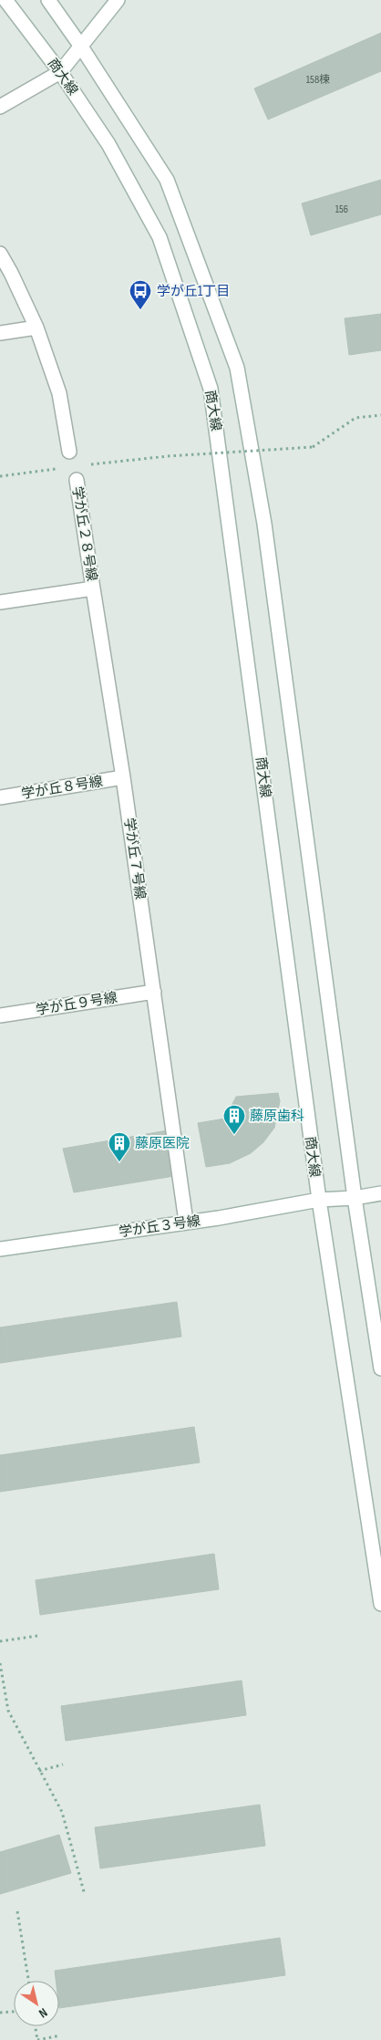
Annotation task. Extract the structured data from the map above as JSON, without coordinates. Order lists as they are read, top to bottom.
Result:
{
  "streets": {
    "street": [
      "商大線",
      "学が丘２８号線",
      "学が丘８号線",
      "学が丘７号線",
      "学が丘９号線",
      "学が丘３号線"
    ]
  },
  "crossings": [
    ["商大線", "学が丘３号線"],
    ["学が丘２８号線", "学が丘７号線"],
    ["学が丘８号線", "学が丘７号線"],
    ["学が丘７号線", "学が丘９号線"],
    ["学が丘７号線", "学が丘３号線"]
  ],
  "places": {
    "bus stop": ["学が丘1丁目"],
    "building": ["藤原歯科", "藤原医院"]
  },
  "house_numbers": ["158棟", "156"],
  "north": "bottom right"
}
